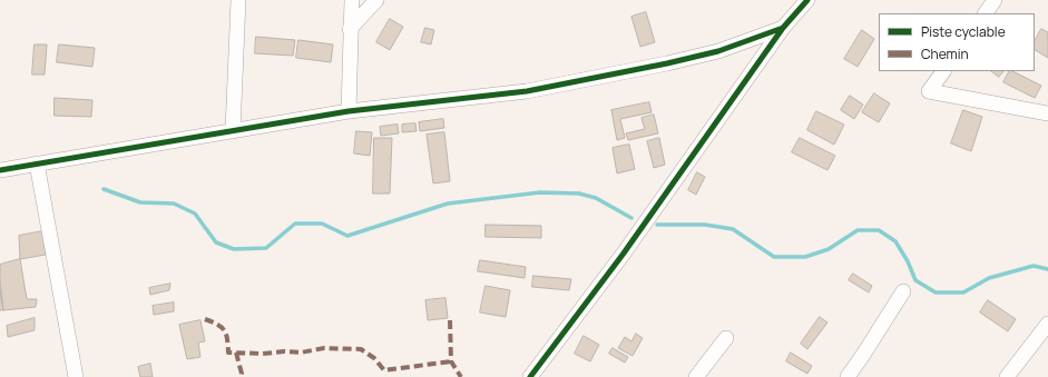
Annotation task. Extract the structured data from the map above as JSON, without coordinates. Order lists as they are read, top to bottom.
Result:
{
  "legend": ["Piste cyclable", "Chemin"]
}
